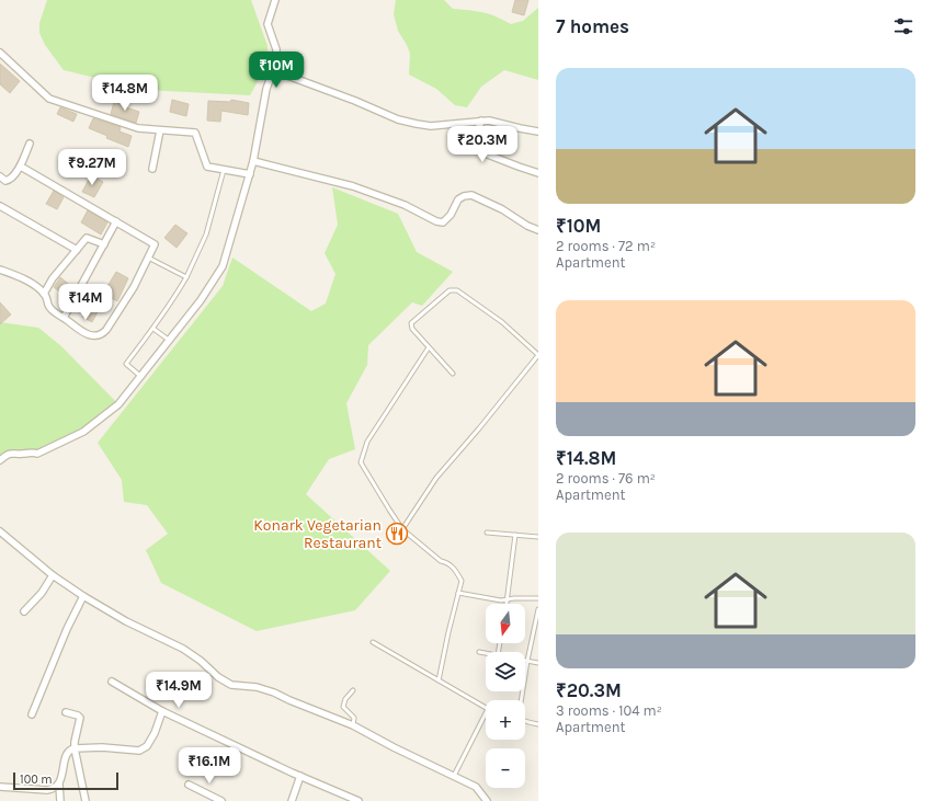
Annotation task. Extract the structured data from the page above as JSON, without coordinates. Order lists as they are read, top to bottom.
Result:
{
  "places": {
    "restaurant": ["Konark Vegetarian Restaurant"]
  },
  "scale_bar": "100 m",
  "north": "bottom",
  "page": {
    "heading": "7 homes",
    "price": [
      "₹10M",
      "₹14.8M",
      "₹20.3M",
      "₹9.27M",
      "₹14M",
      "₹14.9M",
      "₹16.1M"
    ],
    "list": [
      {
        "name": "₹10M",
        "note": "2 rooms · 72 m² · Apartment"
      },
      {
        "name": "₹14.8M",
        "note": "2 rooms · 76 m² · Apartment"
      },
      {
        "name": "₹20.3M",
        "note": "3 rooms · 104 m² · Apartment"
      }
    ],
    "map_buttons": ["+", "−"],
    "scale": "100 m"
  }
}
